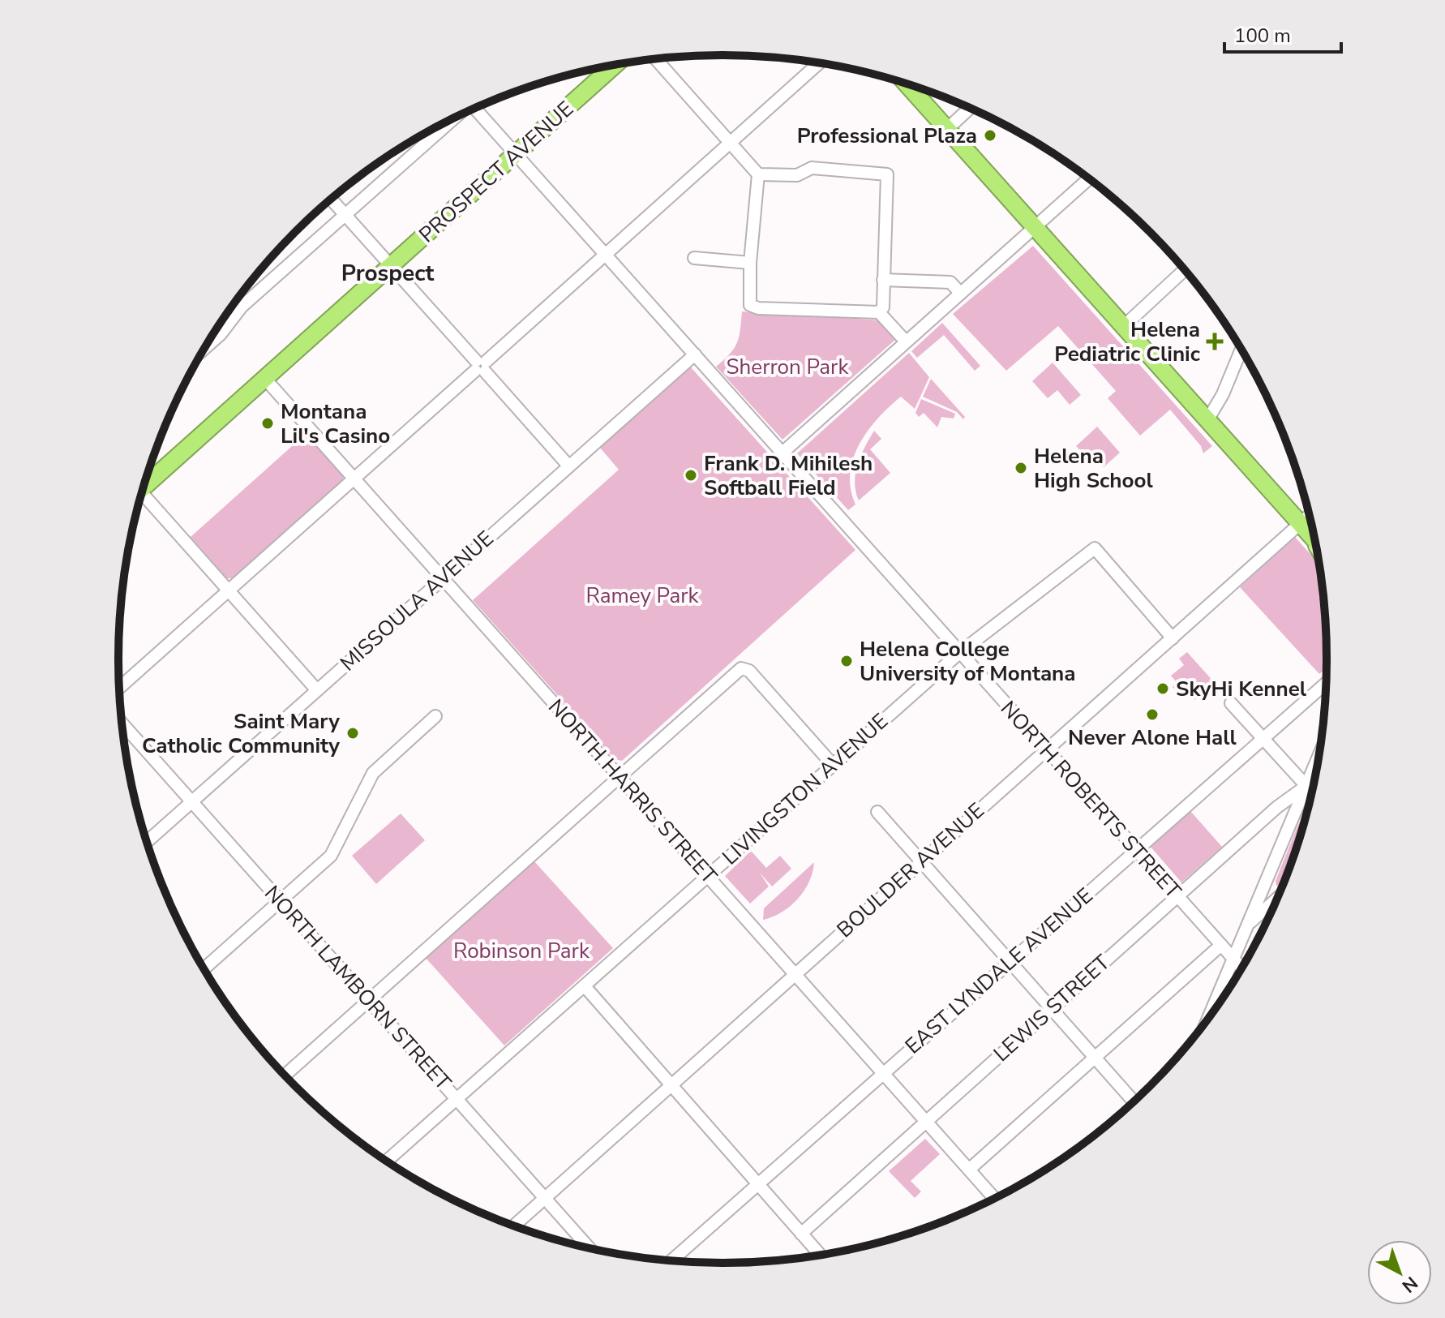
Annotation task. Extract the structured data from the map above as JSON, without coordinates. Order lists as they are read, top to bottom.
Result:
{
  "streets": {
    "highway": ["PROSPECT AVENUE"],
    "street": [
      "MISSOULA AVENUE",
      "LIVINGSTON AVENUE",
      "NORTH HARRIS STREET",
      "NORTH ROBERTS STREET",
      "BOULDER AVENUE",
      "EAST LYNDALE AVENUE",
      "NORTH LAMBORN STREET",
      "LEWIS STREET"
    ]
  },
  "crossings": [
    ["PROSPECT AVENUE", "NORTH HARRIS STREET"],
    ["PROSPECT AVENUE", "NORTH ROBERTS STREET"],
    ["MISSOULA AVENUE", "NORTH HARRIS STREET"],
    ["MISSOULA AVENUE", "NORTH ROBERTS STREET"],
    ["MISSOULA AVENUE", "NORTH LAMBORN STREET"],
    ["LIVINGSTON AVENUE", "NORTH HARRIS STREET"],
    ["LIVINGSTON AVENUE", "NORTH ROBERTS STREET"],
    ["LIVINGSTON AVENUE", "BOULDER AVENUE"],
    ["LIVINGSTON AVENUE", "NORTH LAMBORN STREET"],
    ["NORTH HARRIS STREET", "BOULDER AVENUE"],
    ["NORTH HARRIS STREET", "EAST LYNDALE AVENUE"],
    ["NORTH HARRIS STREET", "LEWIS STREET"],
    ["NORTH ROBERTS STREET", "BOULDER AVENUE"],
    ["NORTH ROBERTS STREET", "EAST LYNDALE AVENUE"],
    ["NORTH ROBERTS STREET", "LEWIS STREET"],
    ["BOULDER AVENUE", "NORTH LAMBORN STREET"]
  ],
  "districts": ["Prospect"],
  "parks": ["Sherron Park", "Ramey Park", "Robinson Park"],
  "places": {
    "other": [
      "Professional Plaza",
      "Montana Lil's Casino",
      "Helena High School",
      "Frank D. Mihilesh Softball Field",
      "Helena College University of Montana",
      "SkyHi Kennel",
      "Never Alone Hall",
      "Saint Mary Catholic Community"
    ],
    "health": ["Helena Pediatric Clinic"]
  },
  "scale_bar": "100 m",
  "north": "bottom right"
}
